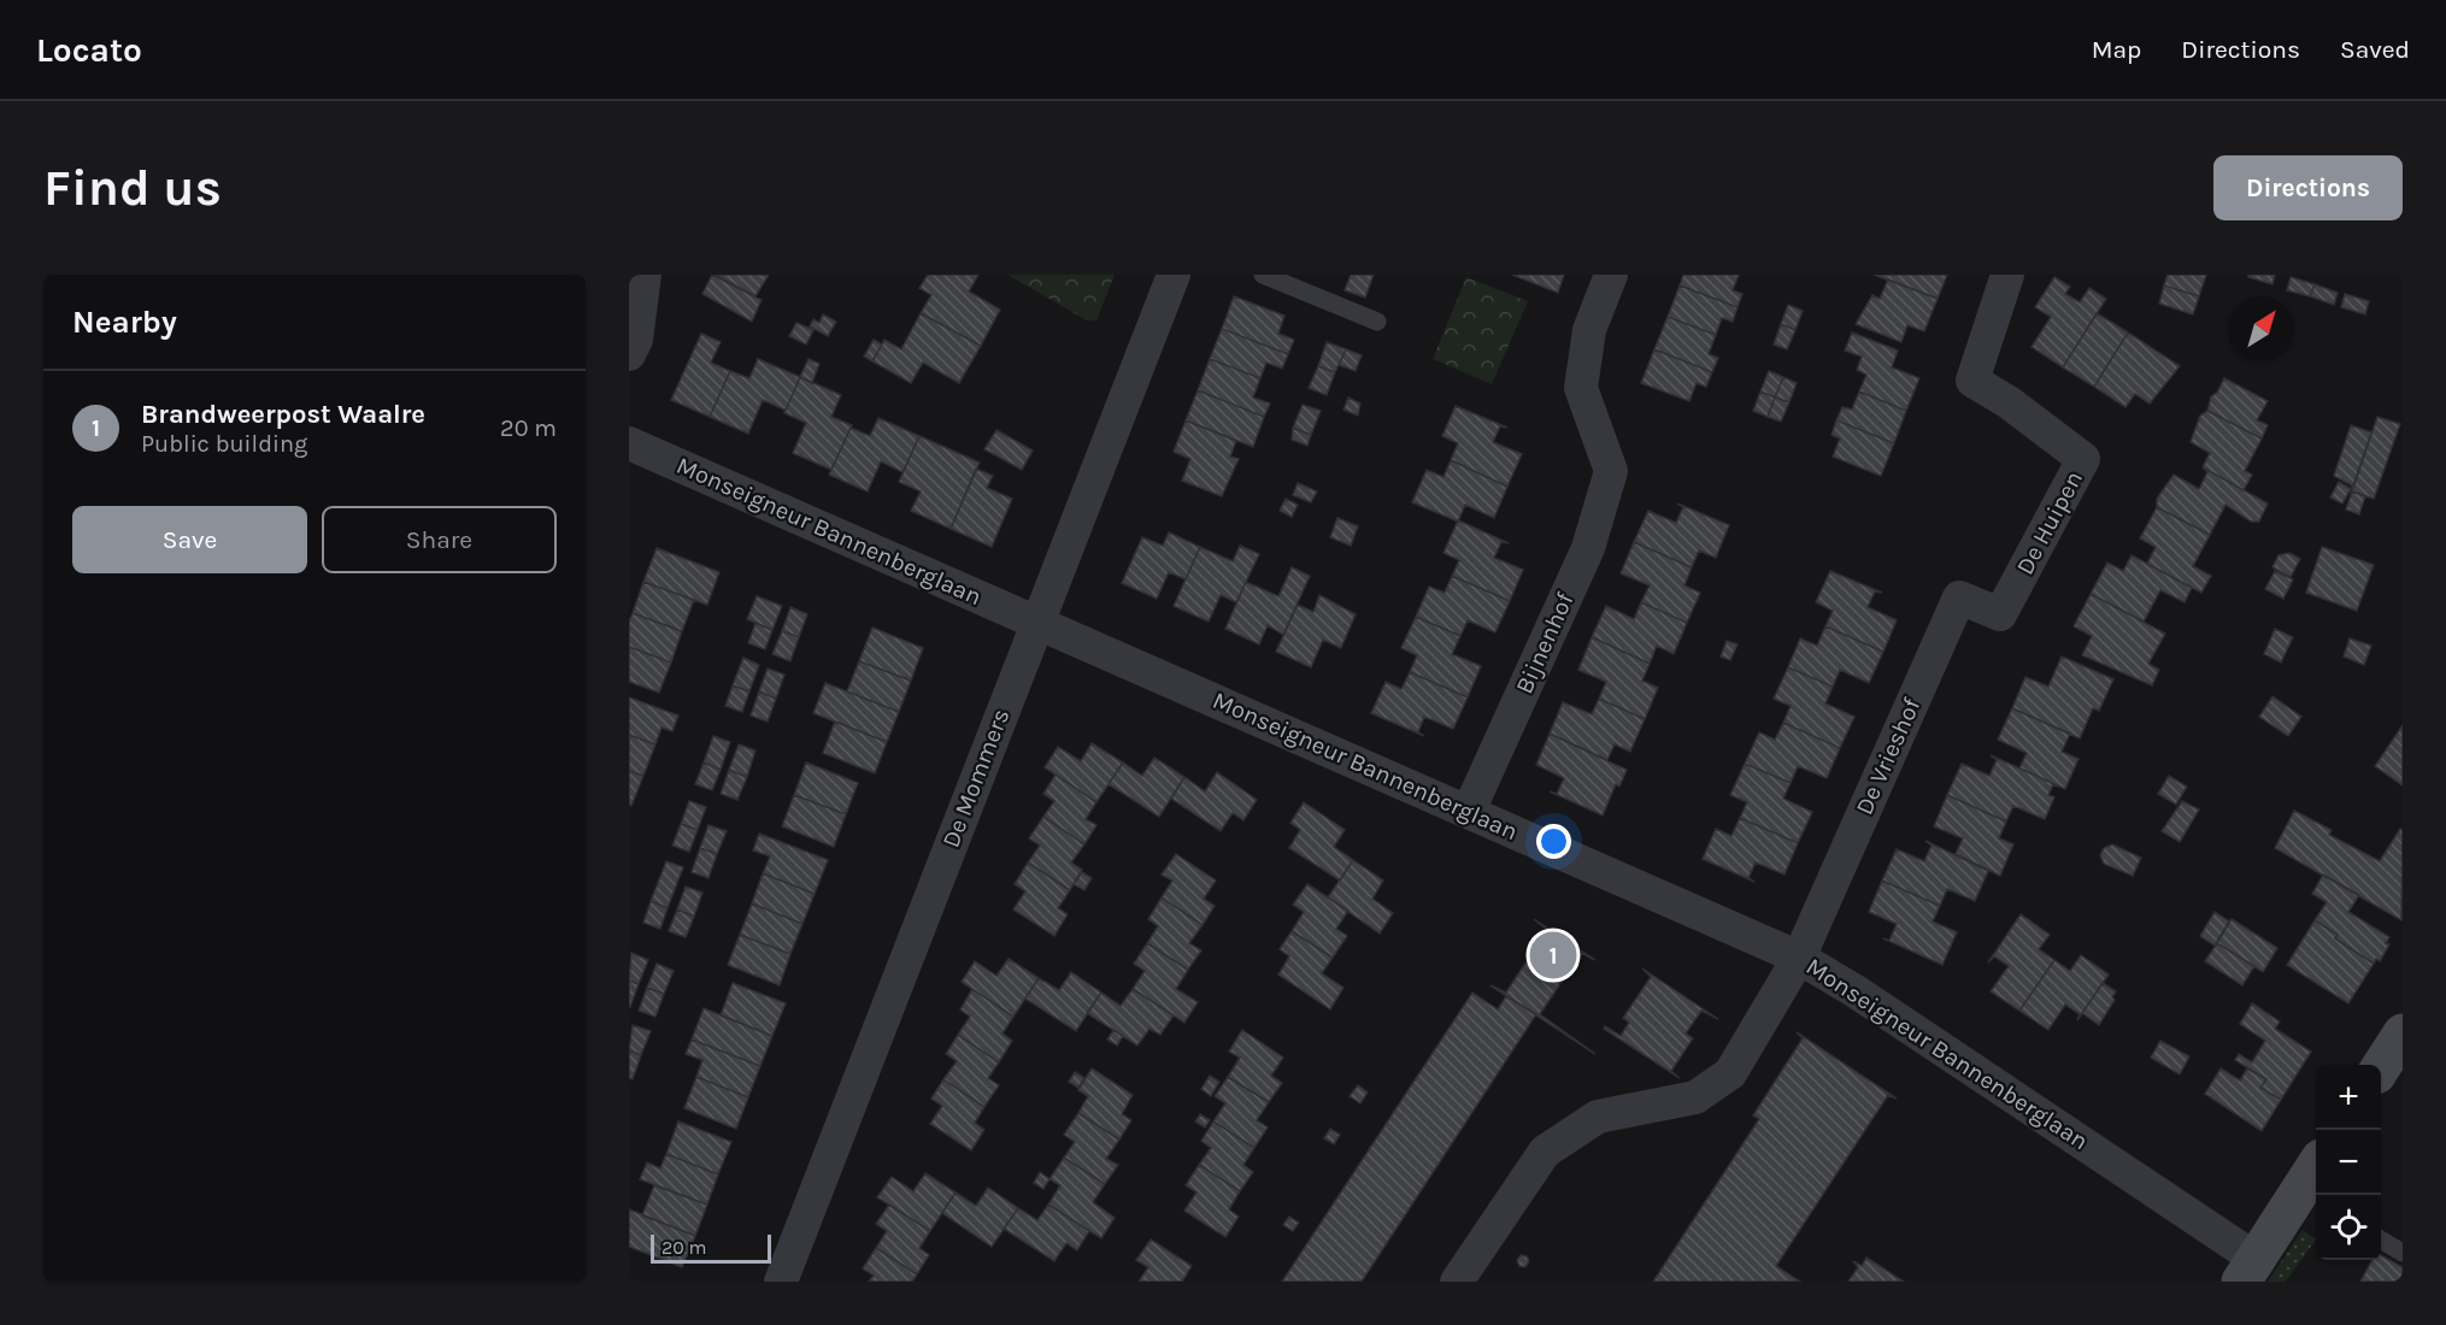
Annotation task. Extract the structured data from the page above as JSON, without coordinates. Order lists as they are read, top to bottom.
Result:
{
  "streets": {
    "street": [
      "De Huipen",
      "Monseigneur Bannenberglaan",
      "Bijnenhof",
      "De Vrieshof",
      "De Mommers"
    ]
  },
  "crossings": [
    ["De Huipen", "De Vrieshof"],
    ["Monseigneur Bannenberglaan", "Bijnenhof"],
    ["Monseigneur Bannenberglaan", "De Vrieshof"],
    ["Monseigneur Bannenberglaan", "De Mommers"]
  ],
  "scale_bar": "20 m",
  "north": "top right",
  "page": {
    "header": "Locato",
    "nav": ["Map", "Directions", "Saved"],
    "buttons": [
      "Directions",
      ["Save", "Share"]
    ],
    "title": "Find us",
    "heading": "Nearby",
    "list": [
      {
        "mark": "1",
        "name": "Brandweerpost Waalre",
        "note": "Public building",
        "value": "20 m"
      }
    ],
    "pins": "1",
    "map_buttons": ["+", "−"],
    "scale": "20 m"
  }
}
